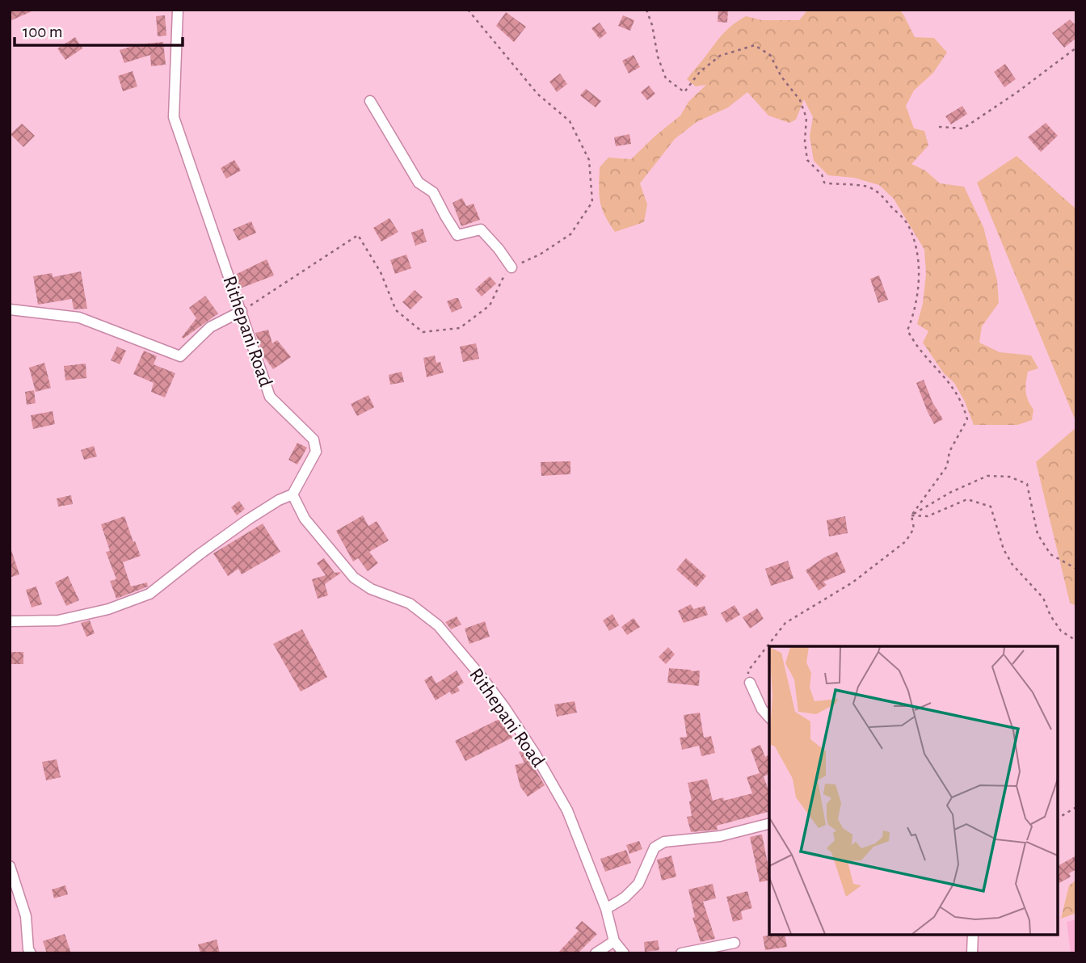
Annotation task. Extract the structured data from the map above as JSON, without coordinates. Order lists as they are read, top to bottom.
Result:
{
  "streets": {
    "street": ["Rithepani Road"]
  },
  "scale_bar": "100 m"
}
